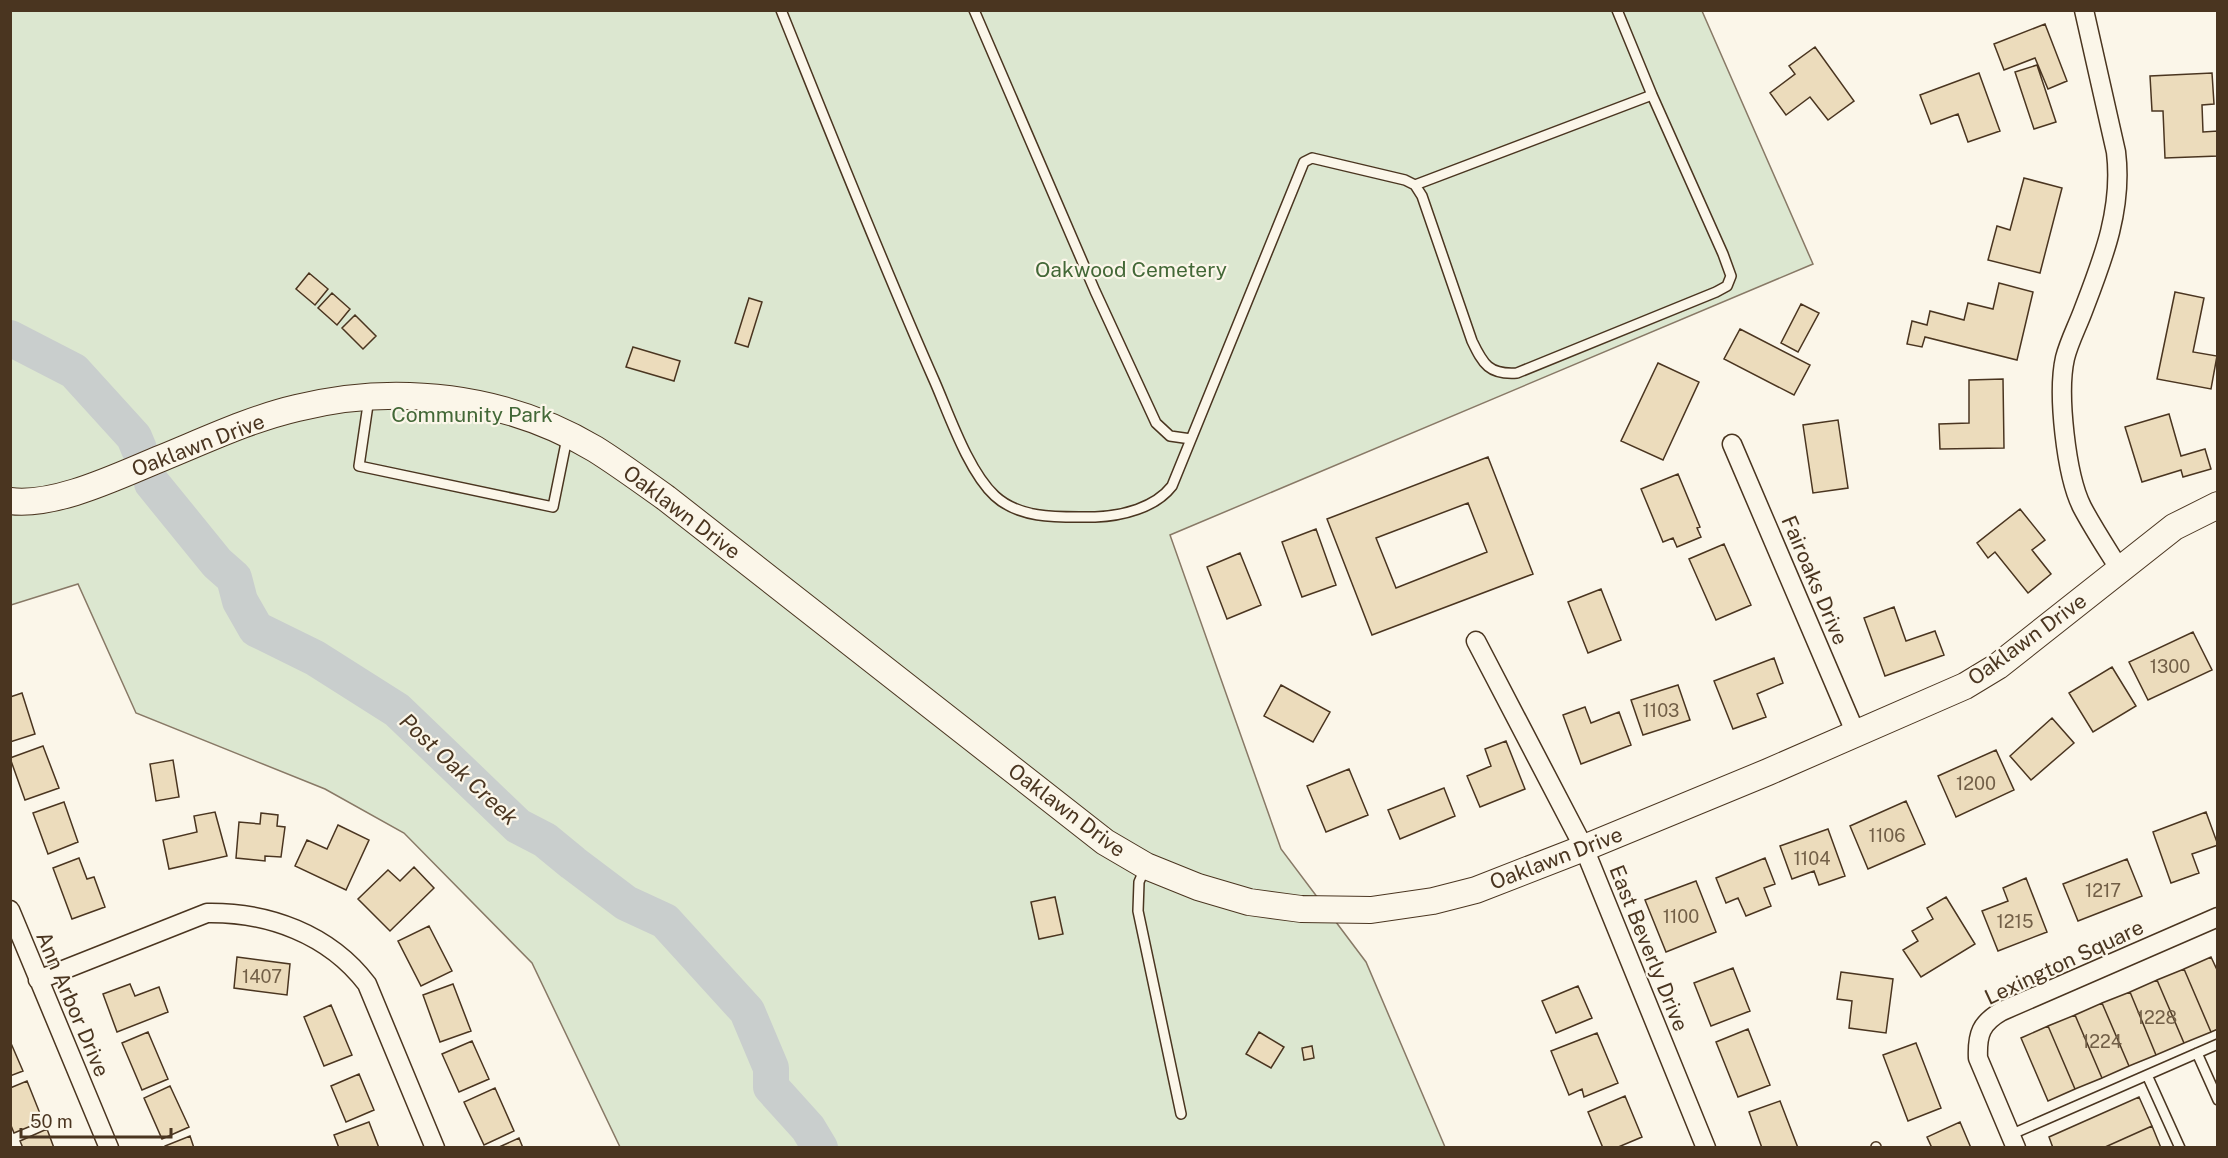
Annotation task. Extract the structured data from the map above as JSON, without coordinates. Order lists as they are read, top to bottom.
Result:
{
  "streets": {
    "street": [
      "Oaklawn Drive",
      "Fairoaks Drive",
      "East Beverly Drive",
      "Lexington Square",
      "Ann Arbor Drive"
    ]
  },
  "crossings": [
    ["Oaklawn Drive", "Fairoaks Drive"],
    ["Oaklawn Drive", "East Beverly Drive"]
  ],
  "water": ["Post Oak Creek"],
  "parks": ["Oakwood Cemetery", "Community Park"],
  "house_numbers": [
    "1300",
    "1103",
    "1200",
    "1106",
    "1104",
    "1217",
    "1100",
    "1215",
    "1407",
    "1228",
    "1224"
  ],
  "scale_bar": "50 m"
}
